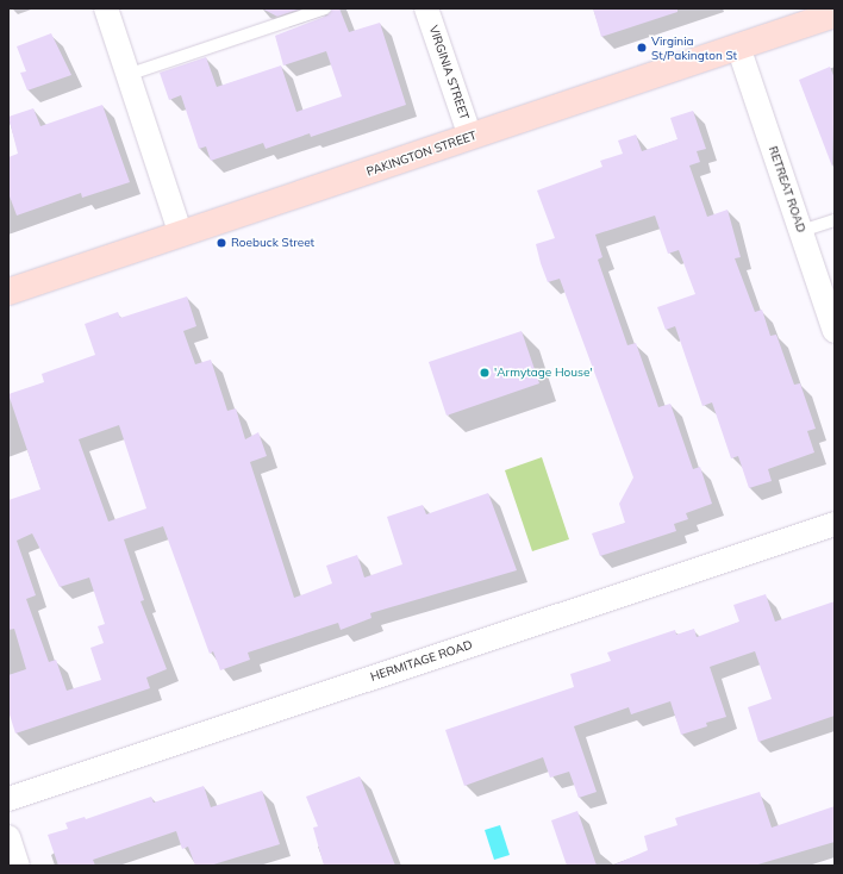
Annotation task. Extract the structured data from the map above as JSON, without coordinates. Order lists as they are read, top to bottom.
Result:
{
  "streets": {
    "street": [
      "VIRGINIA STREET",
      "PAKINGTON STREET",
      "RETREAT ROAD",
      "HERMITAGE ROAD"
    ]
  },
  "crossings": [
    ["VIRGINIA STREET", "PAKINGTON STREET"],
    ["PAKINGTON STREET", "RETREAT ROAD"]
  ],
  "places": ["Virginia St/Pakington St", "Roebuck Street", "'Armytage House'"]
}
